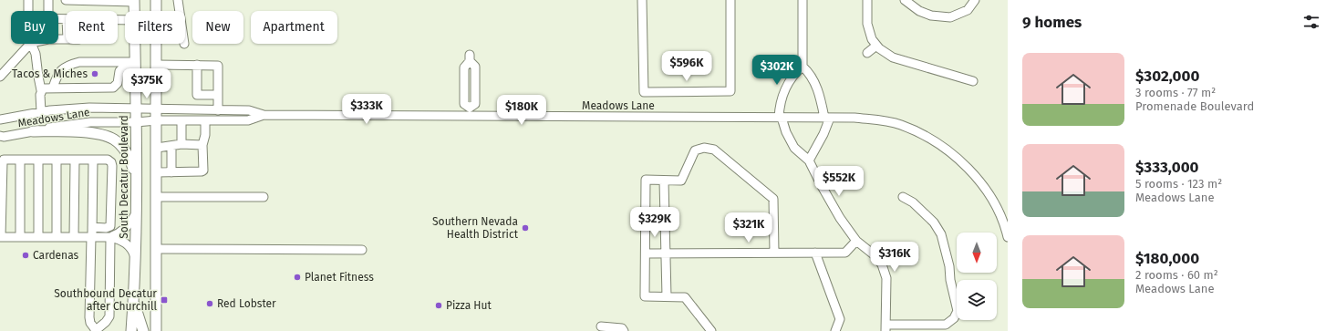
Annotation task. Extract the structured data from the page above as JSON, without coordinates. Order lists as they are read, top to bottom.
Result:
{
  "streets": {
    "main road": ["South Decatur Boulevard"],
    "street": ["Meadows Lane"]
  },
  "crossings": [
    ["Meadows Lane", "South Decatur Boulevard"]
  ],
  "places": {
    "other": [
      "Tacos & Miches",
      "Southern Nevada Health District",
      "Cardenas",
      "Planet Fitness",
      "Red Lobster",
      "Pizza Hut"
    ],
    "transit": ["Southbound Decatur after Churchill"]
  },
  "north": "bottom",
  "page": {
    "heading": "9 homes",
    "chip": [
      "Buy",
      "Rent",
      "Filters",
      "New",
      "Apartment"
    ],
    "list": [
      {
        "name": "$302,000",
        "note": "3 rooms · 77 m² · Promenade Boulevard"
      },
      {
        "name": "$333,000",
        "note": "5 rooms · 123 m² · Meadows Lane"
      },
      {
        "name": "$180,000",
        "note": "2 rooms · 60 m² · Meadows Lane"
      }
    ],
    "price": [
      "$596K",
      "$302K",
      "$375K",
      "$333K",
      "$180K",
      "$552K",
      "$329K",
      "$321K",
      "$316K"
    ]
  }
}
